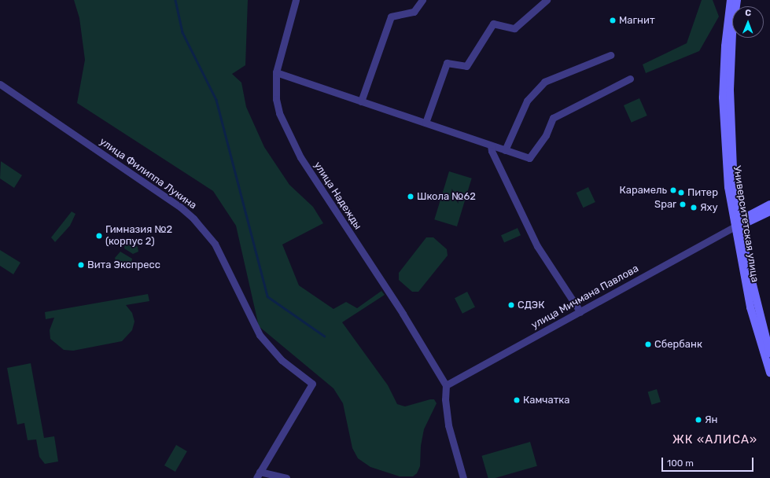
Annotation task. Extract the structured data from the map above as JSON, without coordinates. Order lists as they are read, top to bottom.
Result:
{
  "streets": {
    "main road": ["Университетская улица", "улица Мичмана Павлова"],
    "street": ["улица Филиппа Лукина", "улица Надежды"]
  },
  "crossings": [
    ["улица Надежды", "улица Мичмана Павлова"],
    ["Университетская улица", "улица Мичмана Павлова"]
  ],
  "districts": ["ЖК «АЛИСА»"],
  "places": [
    "Магнит",
    "Карамель",
    "Питер",
    "Школа №62",
    "Spar",
    "Яху",
    "Гимназия №2 (корпус 2)",
    "Вита Экспресс",
    "СДЭК",
    "Сбербанк",
    "Камчатка",
    "Ян"
  ],
  "scale_bar": "100 m",
  "north": "top"
}
